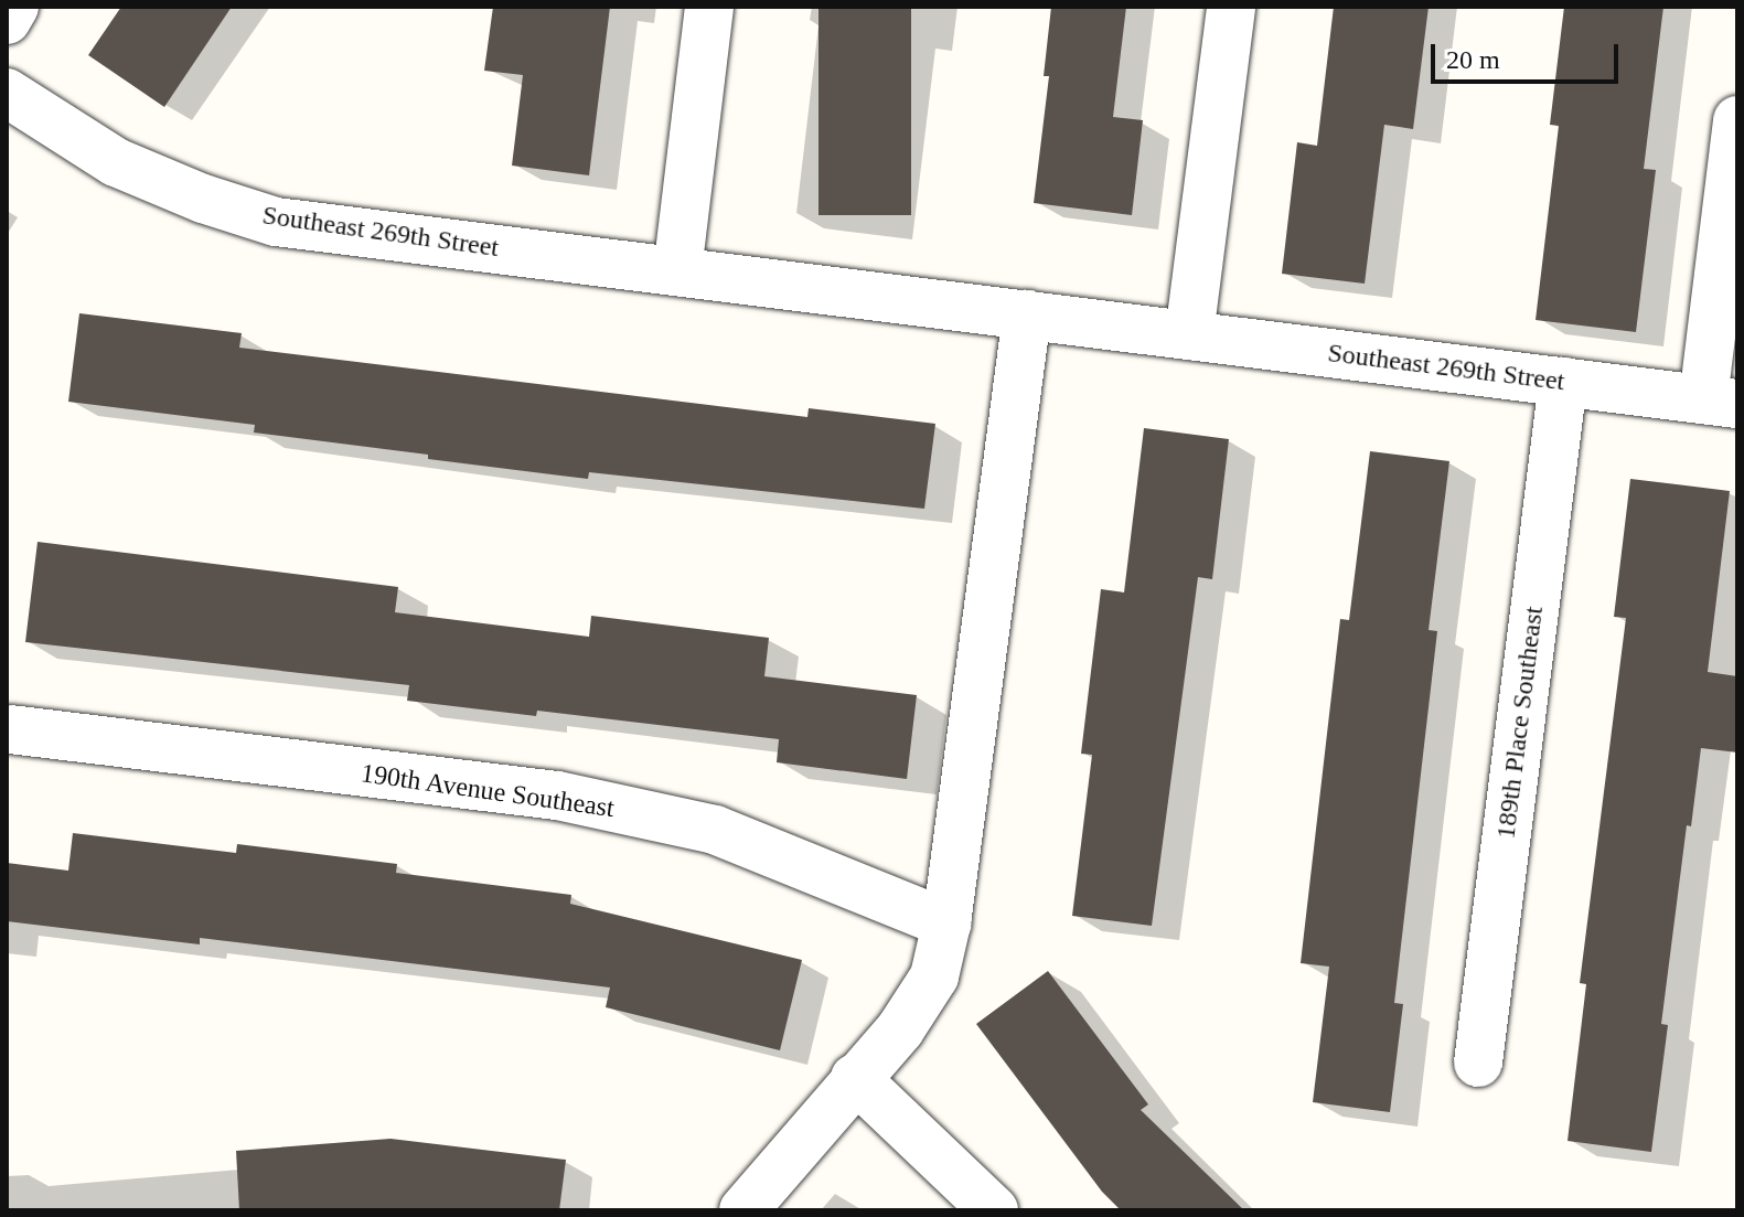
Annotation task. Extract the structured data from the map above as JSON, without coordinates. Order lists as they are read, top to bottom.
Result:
{
  "streets": {
    "street": ["Southeast 269th Street", "189th Place Southeast", "190th Avenue Southeast"]
  },
  "crossings": [
    ["Southeast 269th Street", "189th Place Southeast"]
  ],
  "scale_bar": "20 m"
}
